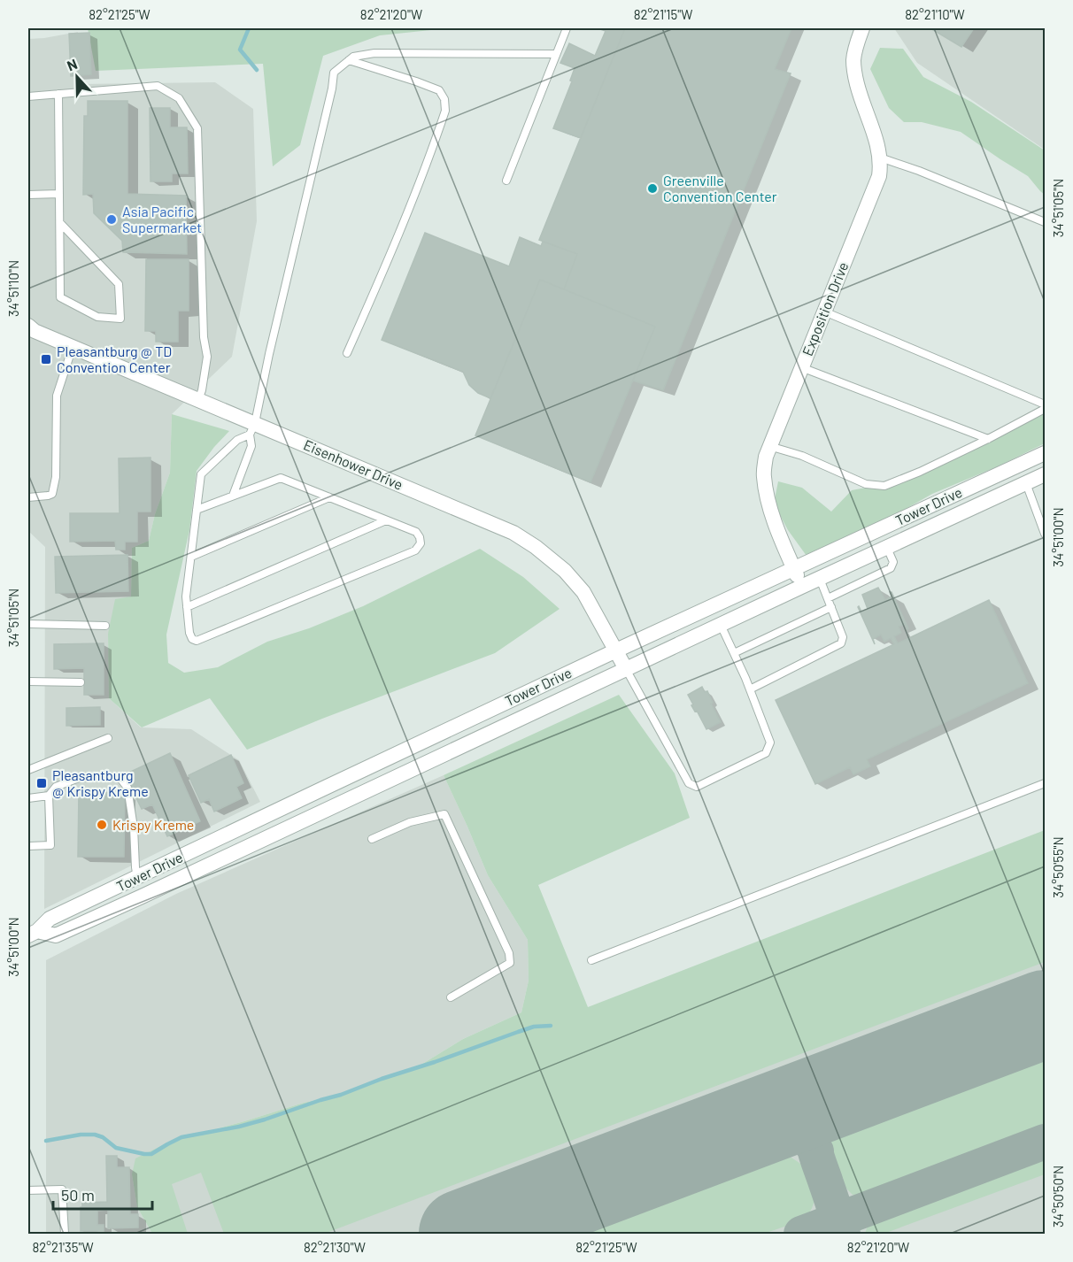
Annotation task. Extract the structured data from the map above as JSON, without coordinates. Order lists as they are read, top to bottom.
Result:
{
  "streets": {
    "street": ["Exposition Drive", "Eisenhower Drive", "Tower Drive"]
  },
  "crossings": [
    ["Exposition Drive", "Tower Drive"],
    ["Eisenhower Drive", "Tower Drive"]
  ],
  "places": {
    "other": ["Greenville Convention Center", "Asia Pacific Supermarket", "Krispy Kreme"],
    "transit": ["Pleasantburg @ TD Convention Center", "Pleasantburg @ Krispy Kreme"]
  },
  "scale_bar": "50 m",
  "north": "top",
  "coordinates": [
    "82°21'25\"W",
    "82°21'20\"W",
    "82°21'15\"W",
    "82°21'10\"W",
    "34°51'05\"N",
    "34°51'10\"N",
    "34°51'00\"N",
    "34°50'55\"N",
    "34°50'50\"N",
    "82°21'35\"W",
    "82°21'30\"W"
  ]
}
